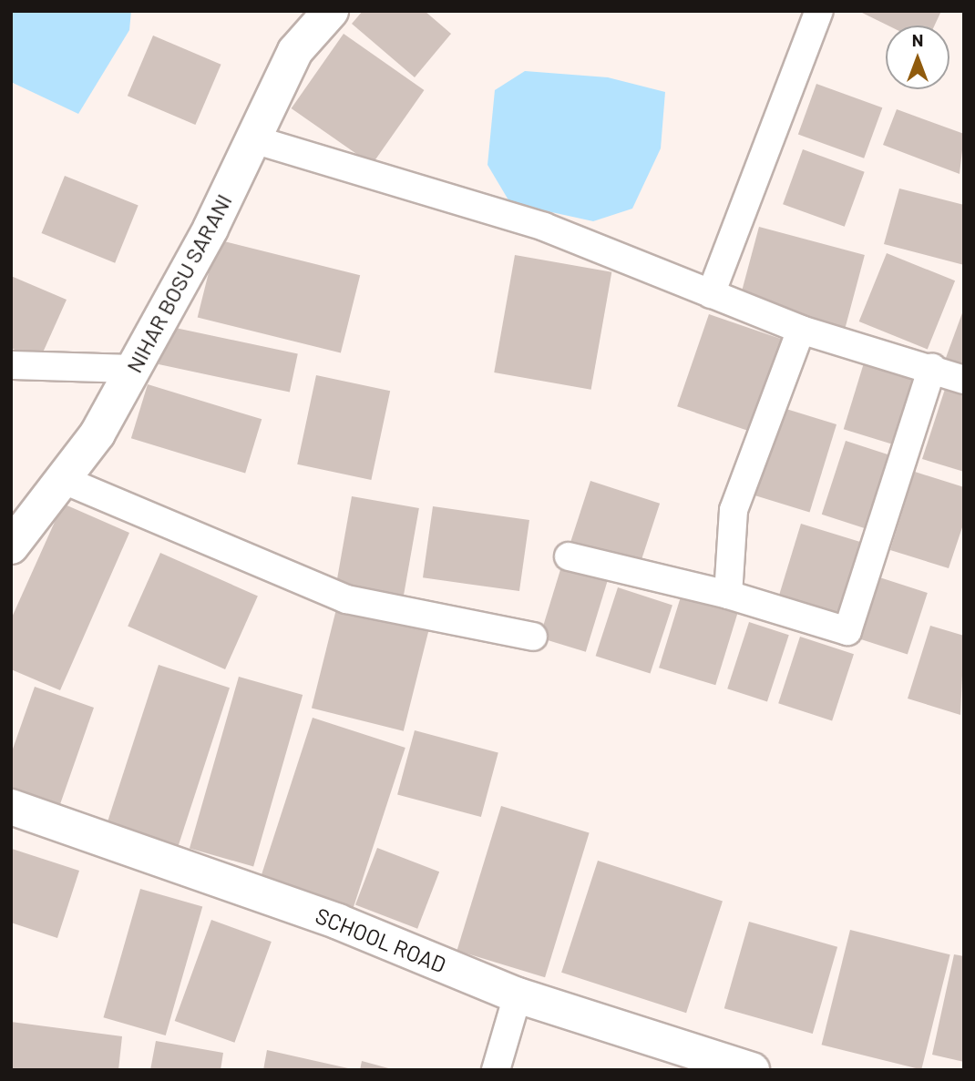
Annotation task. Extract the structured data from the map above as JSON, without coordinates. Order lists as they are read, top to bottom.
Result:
{
  "streets": {
    "street": ["NIHAR BOSU SARANI", "SCHOOL ROAD"]
  },
  "north": "top"
}
